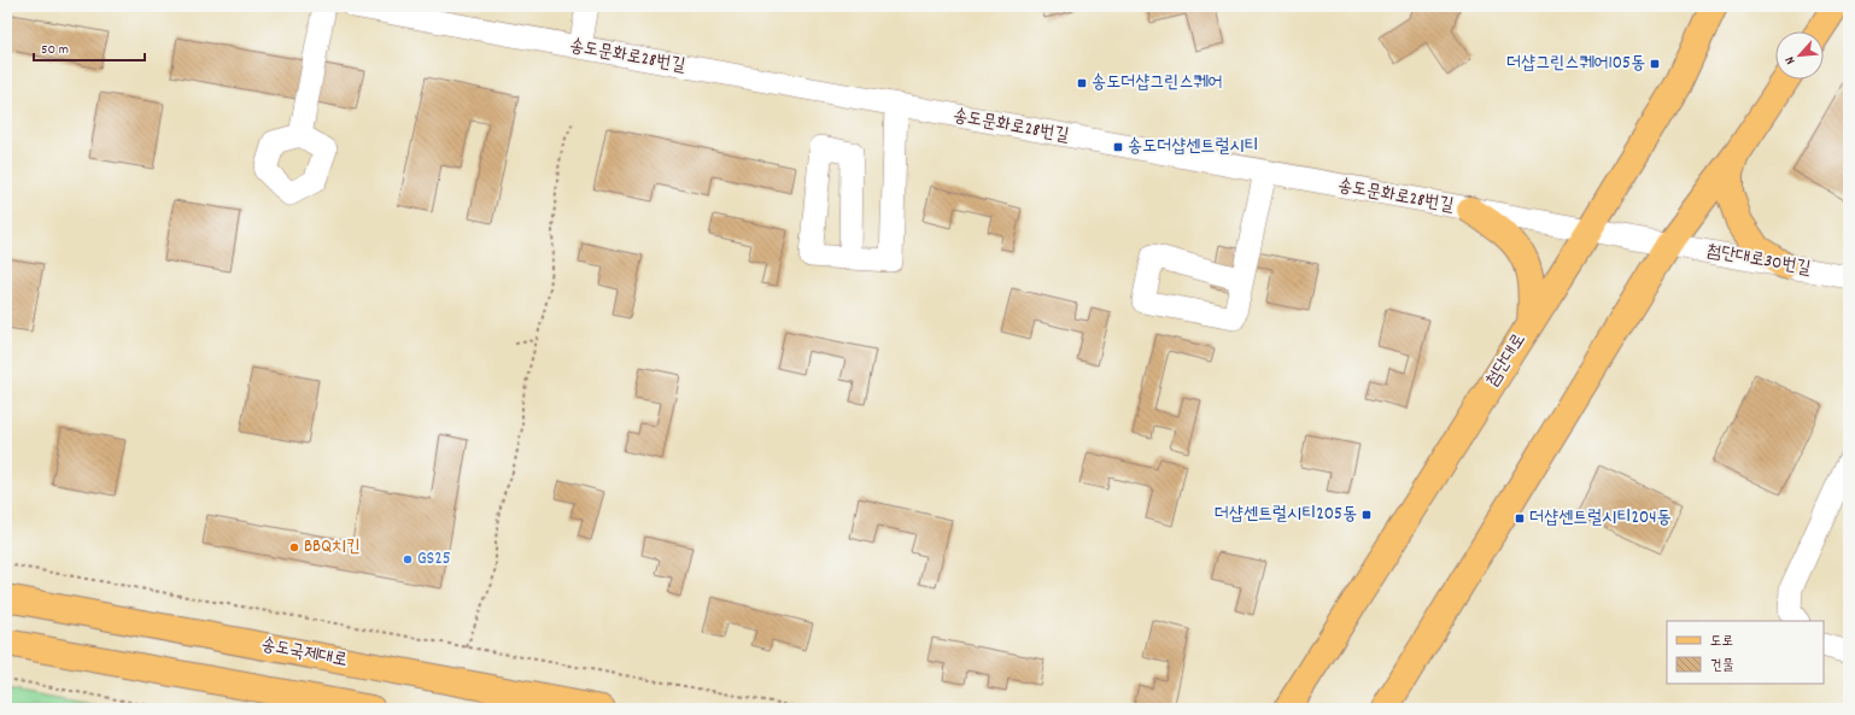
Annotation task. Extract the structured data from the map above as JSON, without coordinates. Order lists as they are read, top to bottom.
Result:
{
  "streets": {
    "main road": ["첨단대로", "송도국제대로"],
    "street": ["송도문화로28번길", "첨단대로30번길"]
  },
  "crossings": [
    ["송도문화로28번길", "첨단대로30번길"],
    ["송도문화로28번길", "첨단대로"]
  ],
  "places": {
    "transit": [
      "더샵그린스퀘어105동",
      "송도더샵그린스퀘어",
      "송도더샵센트럴시티",
      "더샵센트럴시티205동",
      "더샵센트럴시티204동"
    ],
    "other": ["BBQ치킨", "GS25"]
  },
  "legend": ["도로", "건물"],
  "scale_bar": "50 m",
  "north": "bottom left"
}
